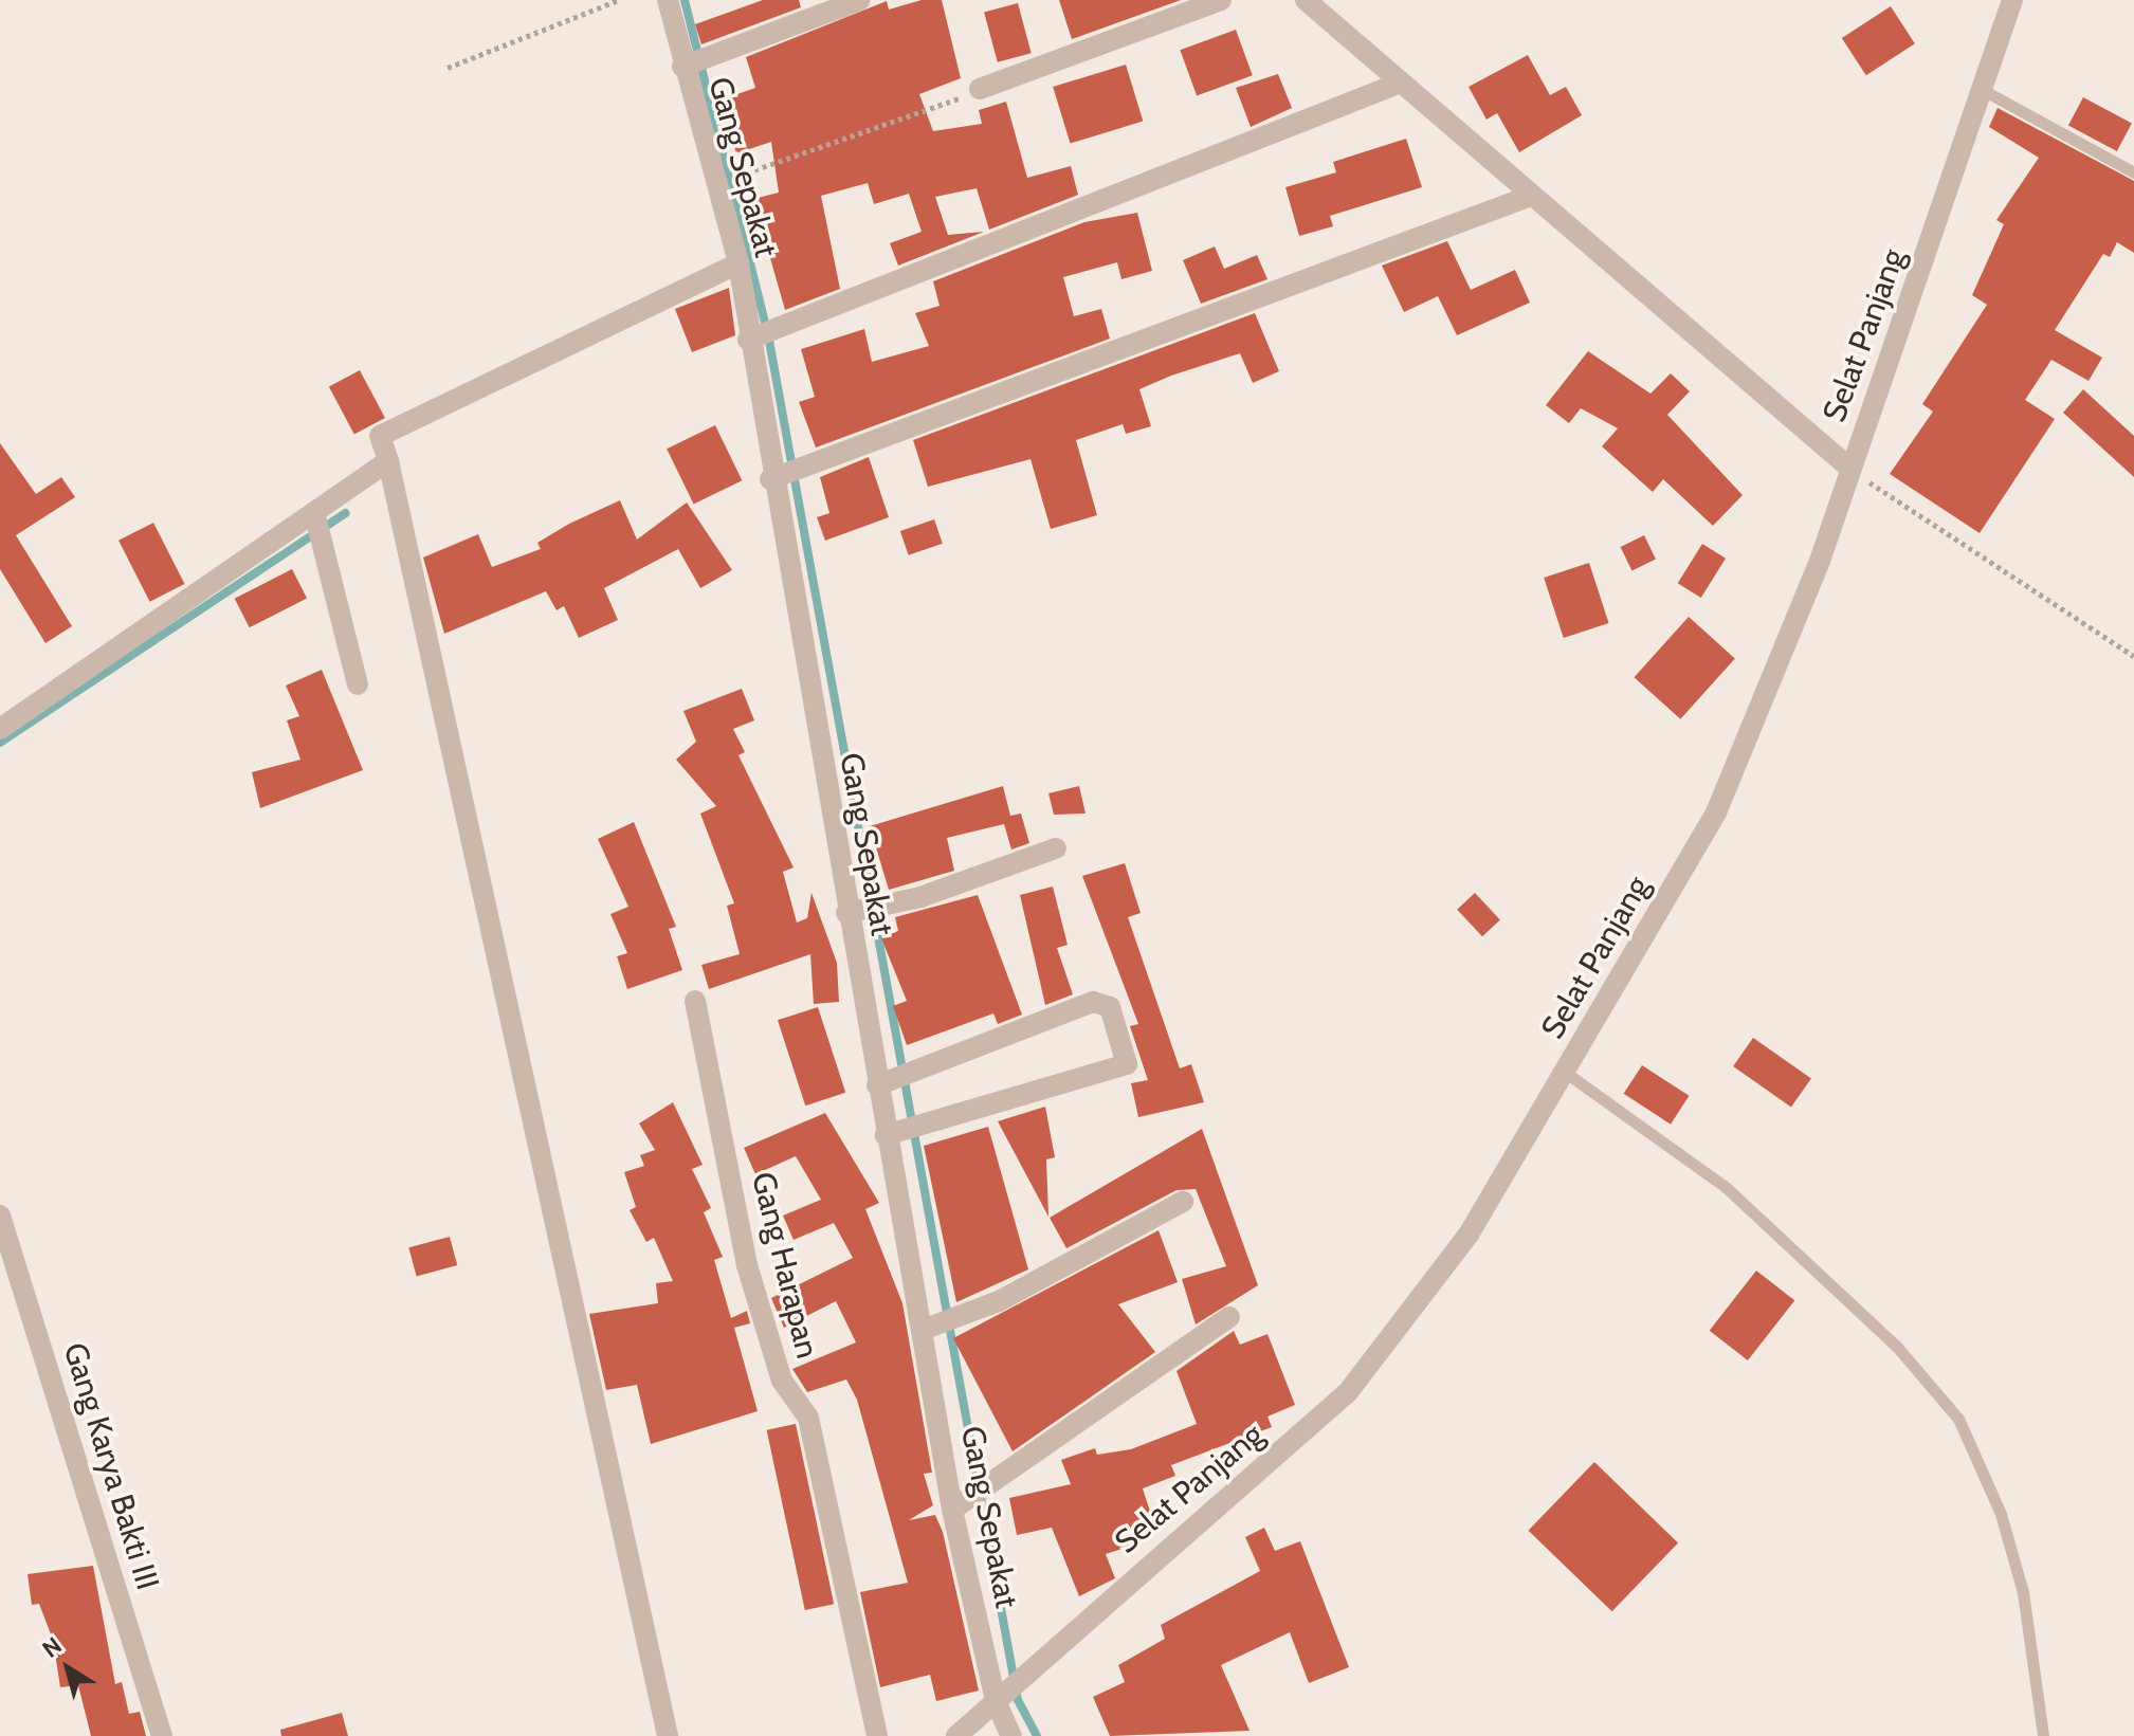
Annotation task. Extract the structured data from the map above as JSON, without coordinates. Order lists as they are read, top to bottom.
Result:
{
  "streets": {
    "street": [
      "Gang Sepakat",
      "Selat Panjang",
      "Gang Harapan",
      "Gang Karya Bakti III"
    ]
  },
  "crossings": [
    ["Gang Sepakat", "Selat Panjang"]
  ],
  "north": "top left"
}
